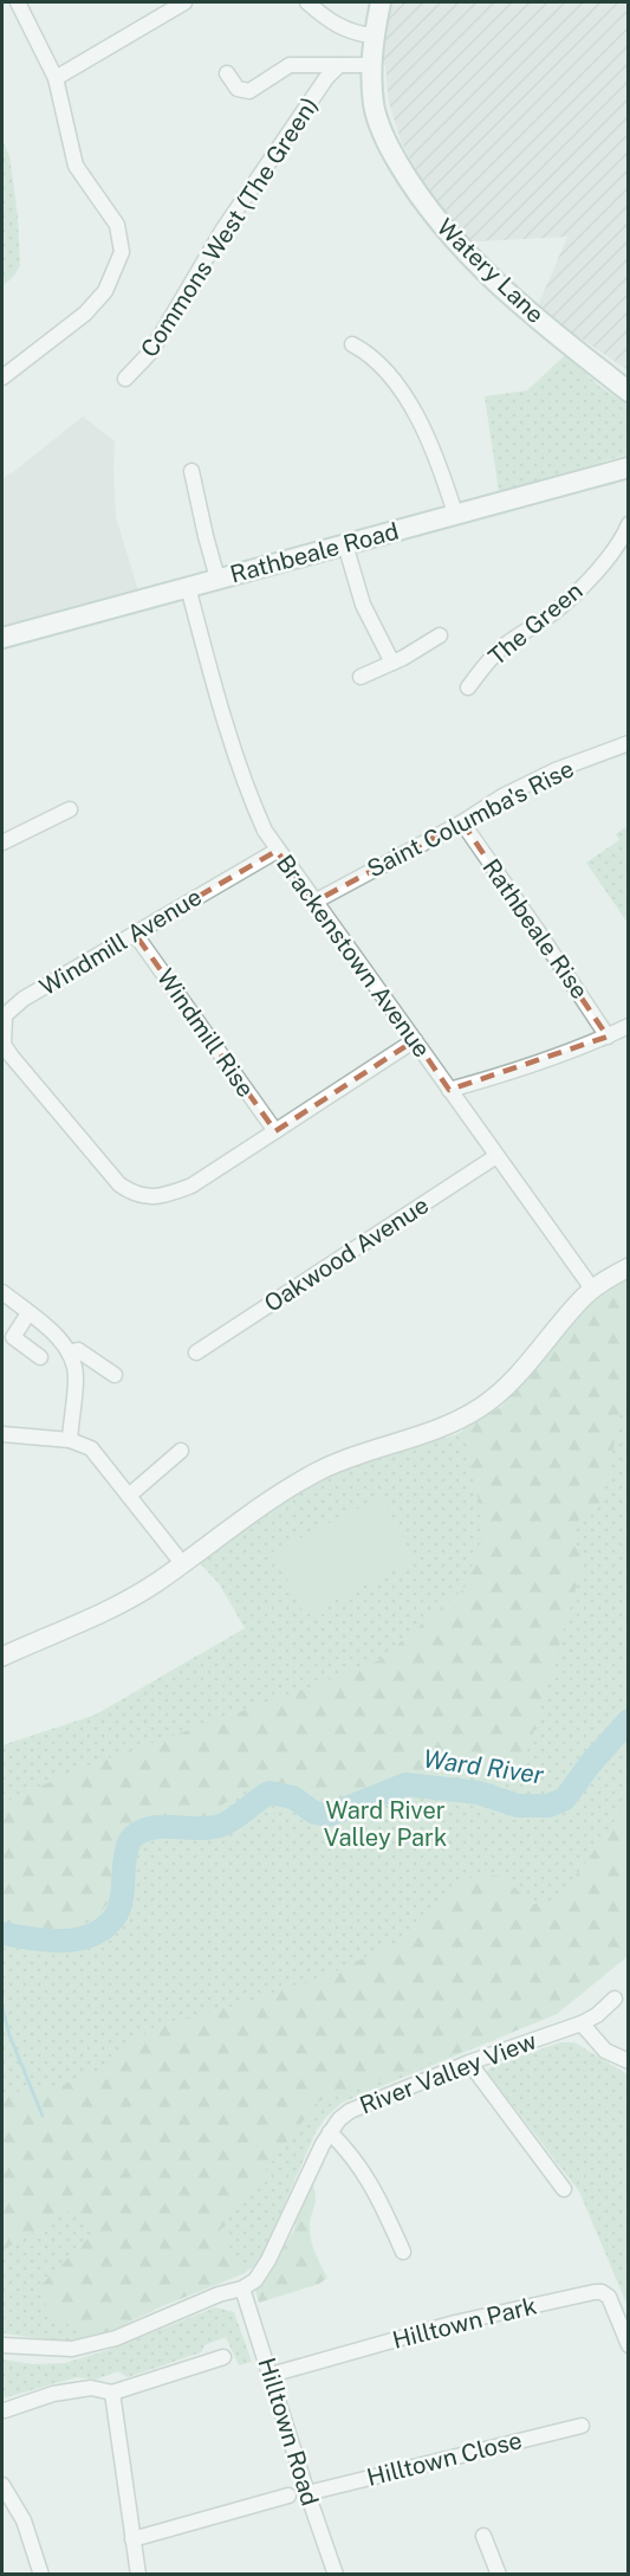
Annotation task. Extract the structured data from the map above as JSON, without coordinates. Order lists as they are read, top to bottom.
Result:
{
  "streets": {
    "main road": ["Watery Lane", "Rathbeale Road"],
    "street": [
      "Commons West (The Green)",
      "The Green",
      "Saint Columba's Rise",
      "Rathbeale Rise",
      "Windmill Avenue",
      "Brackenstown Avenue",
      "Windmill Rise",
      "Oakwood Avenue",
      "River Valley View",
      "Hilltown Park",
      "Hilltown Road",
      "Hilltown Close"
    ]
  },
  "crossings": [
    ["Rathbeale Road", "Brackenstown Avenue"],
    ["Saint Columba's Rise", "Rathbeale Rise"],
    ["Saint Columba's Rise", "Brackenstown Avenue"],
    ["Windmill Avenue", "Brackenstown Avenue"],
    ["Windmill Avenue", "Windmill Rise"],
    ["Brackenstown Avenue", "Oakwood Avenue"],
    ["River Valley View", "Hilltown Road"],
    ["Hilltown Park", "Hilltown Road"],
    ["Hilltown Road", "Hilltown Close"]
  ],
  "water": ["Ward River"],
  "parks": ["Ward River Valley Park"]
}
